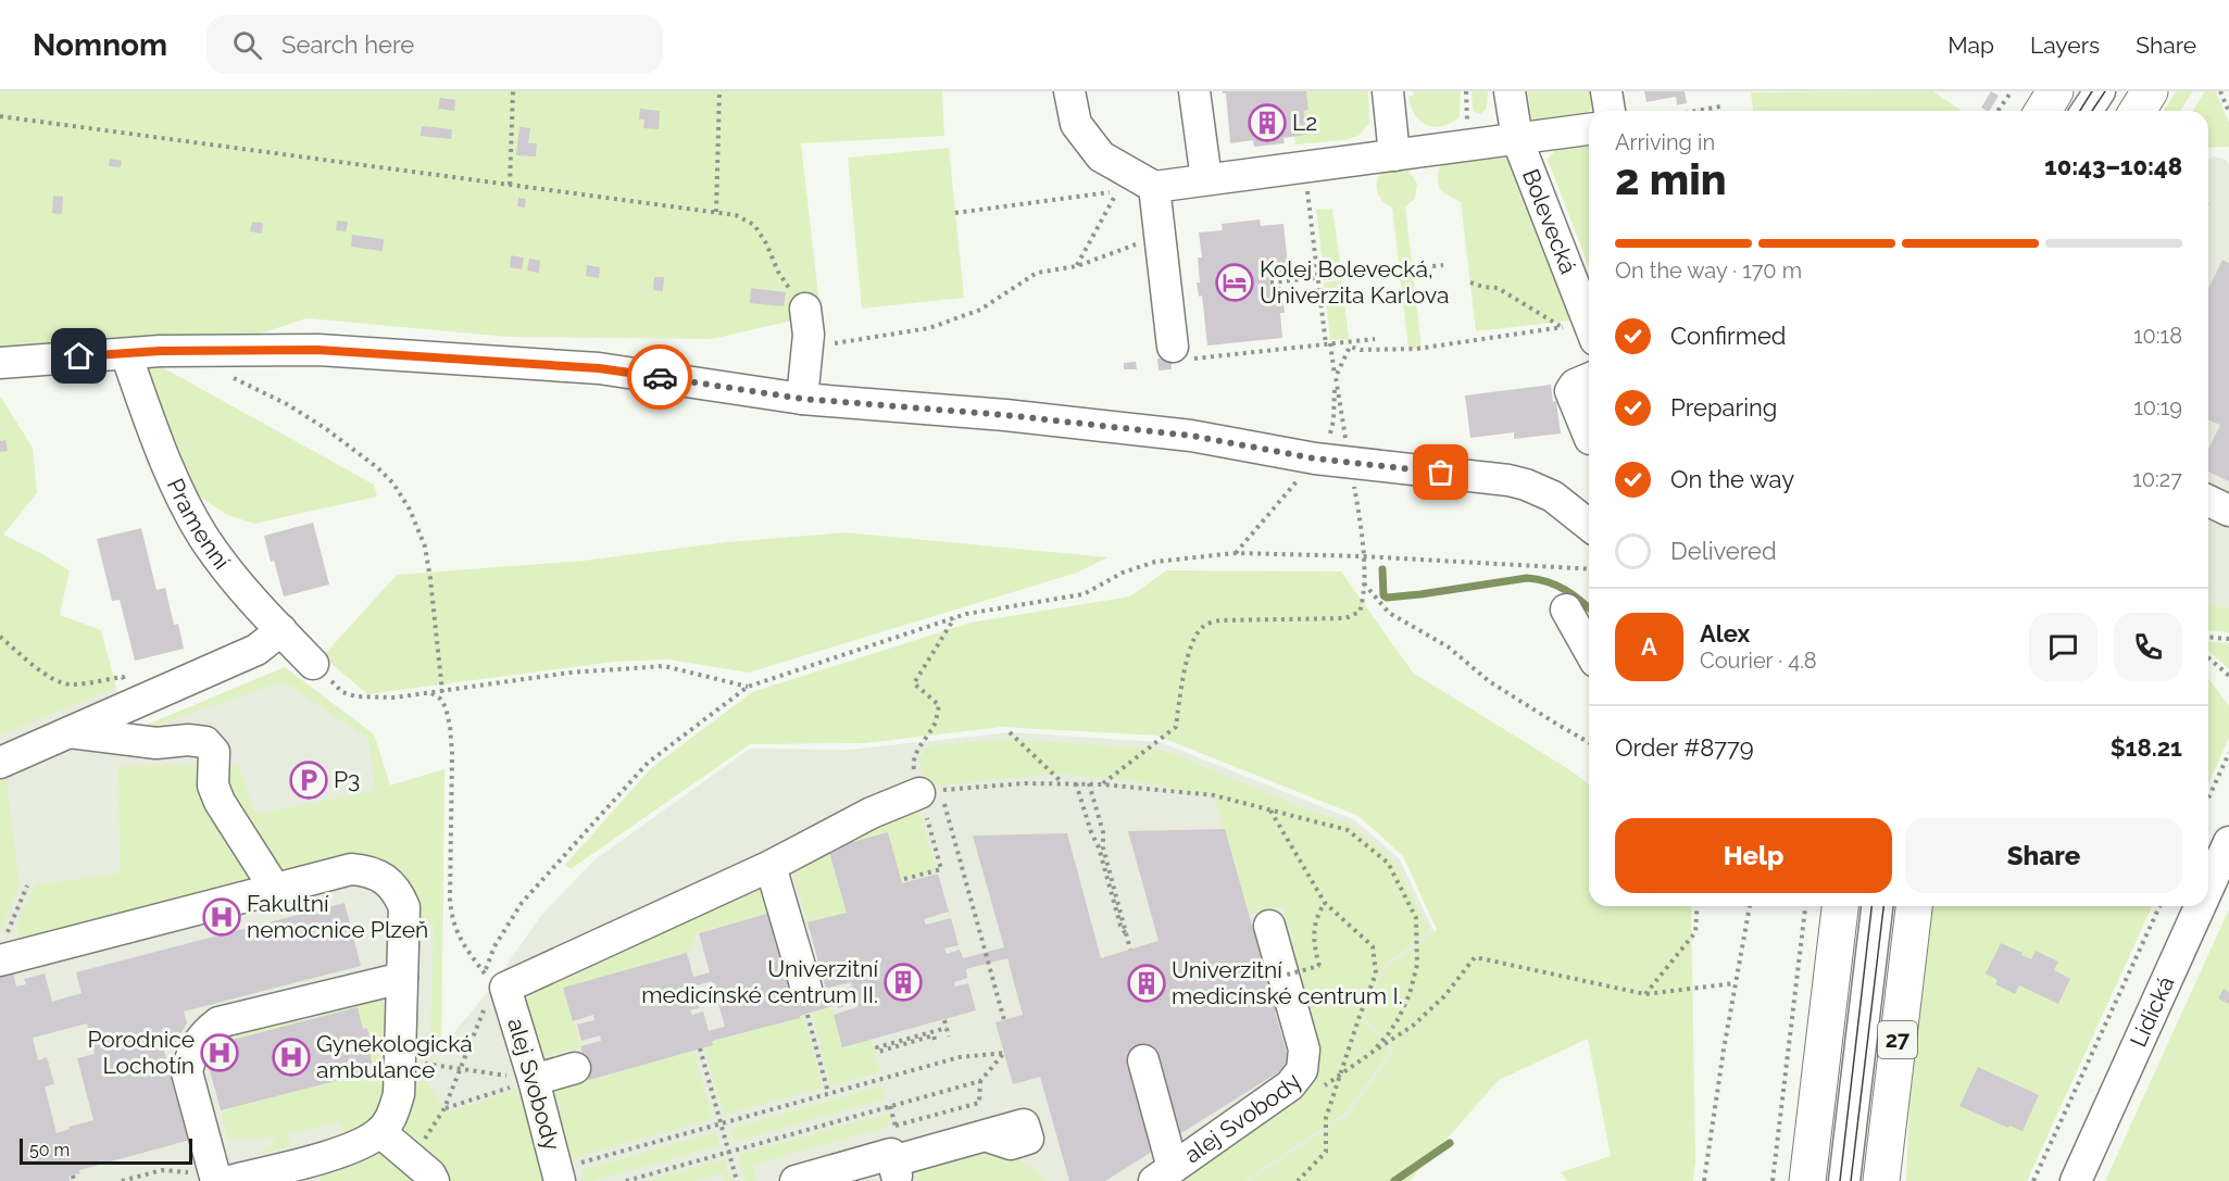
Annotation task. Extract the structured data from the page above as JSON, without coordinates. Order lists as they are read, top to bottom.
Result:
{
  "streets": {
    "main road": ["27"],
    "street": [
      "Bolevecká",
      "Pramenní",
      "Lidická",
      "alej Svobody"
    ]
  },
  "places": {
    "building": ["L2", "Univerzitní medicínské centrum II.", "Univerzitní medicínské centrum I."],
    "hotel": ["Kolej Bolevecká, Univerzita Karlova"],
    "parking": ["P3"],
    "hospital": ["Fakultní nemocnice Plzeň", "Porodnice Lochotín", "Gynekologická ambulance"]
  },
  "scale_bar": "50 m",
  "page": {
    "header": "Nomnom",
    "search": "Search here",
    "nav": ["Map", "Layers", "Share"],
    "heading": ["2 min", "Arriving in", "10:43–10:48"],
    "panel": [
      "Alex",
      "Courier · 4.8",
      "Order #8779",
      "$18.21"
    ],
    "bar": "On the way · 170 m",
    "list": [
      ["Confirmed", "10:18"],
      ["Preparing", "10:19"],
      ["On the way", "10:27"],
      "Delivered"
    ],
    "round": "A",
    "buttons": ["Help", "Share"],
    "scale": "50 m"
  }
}
